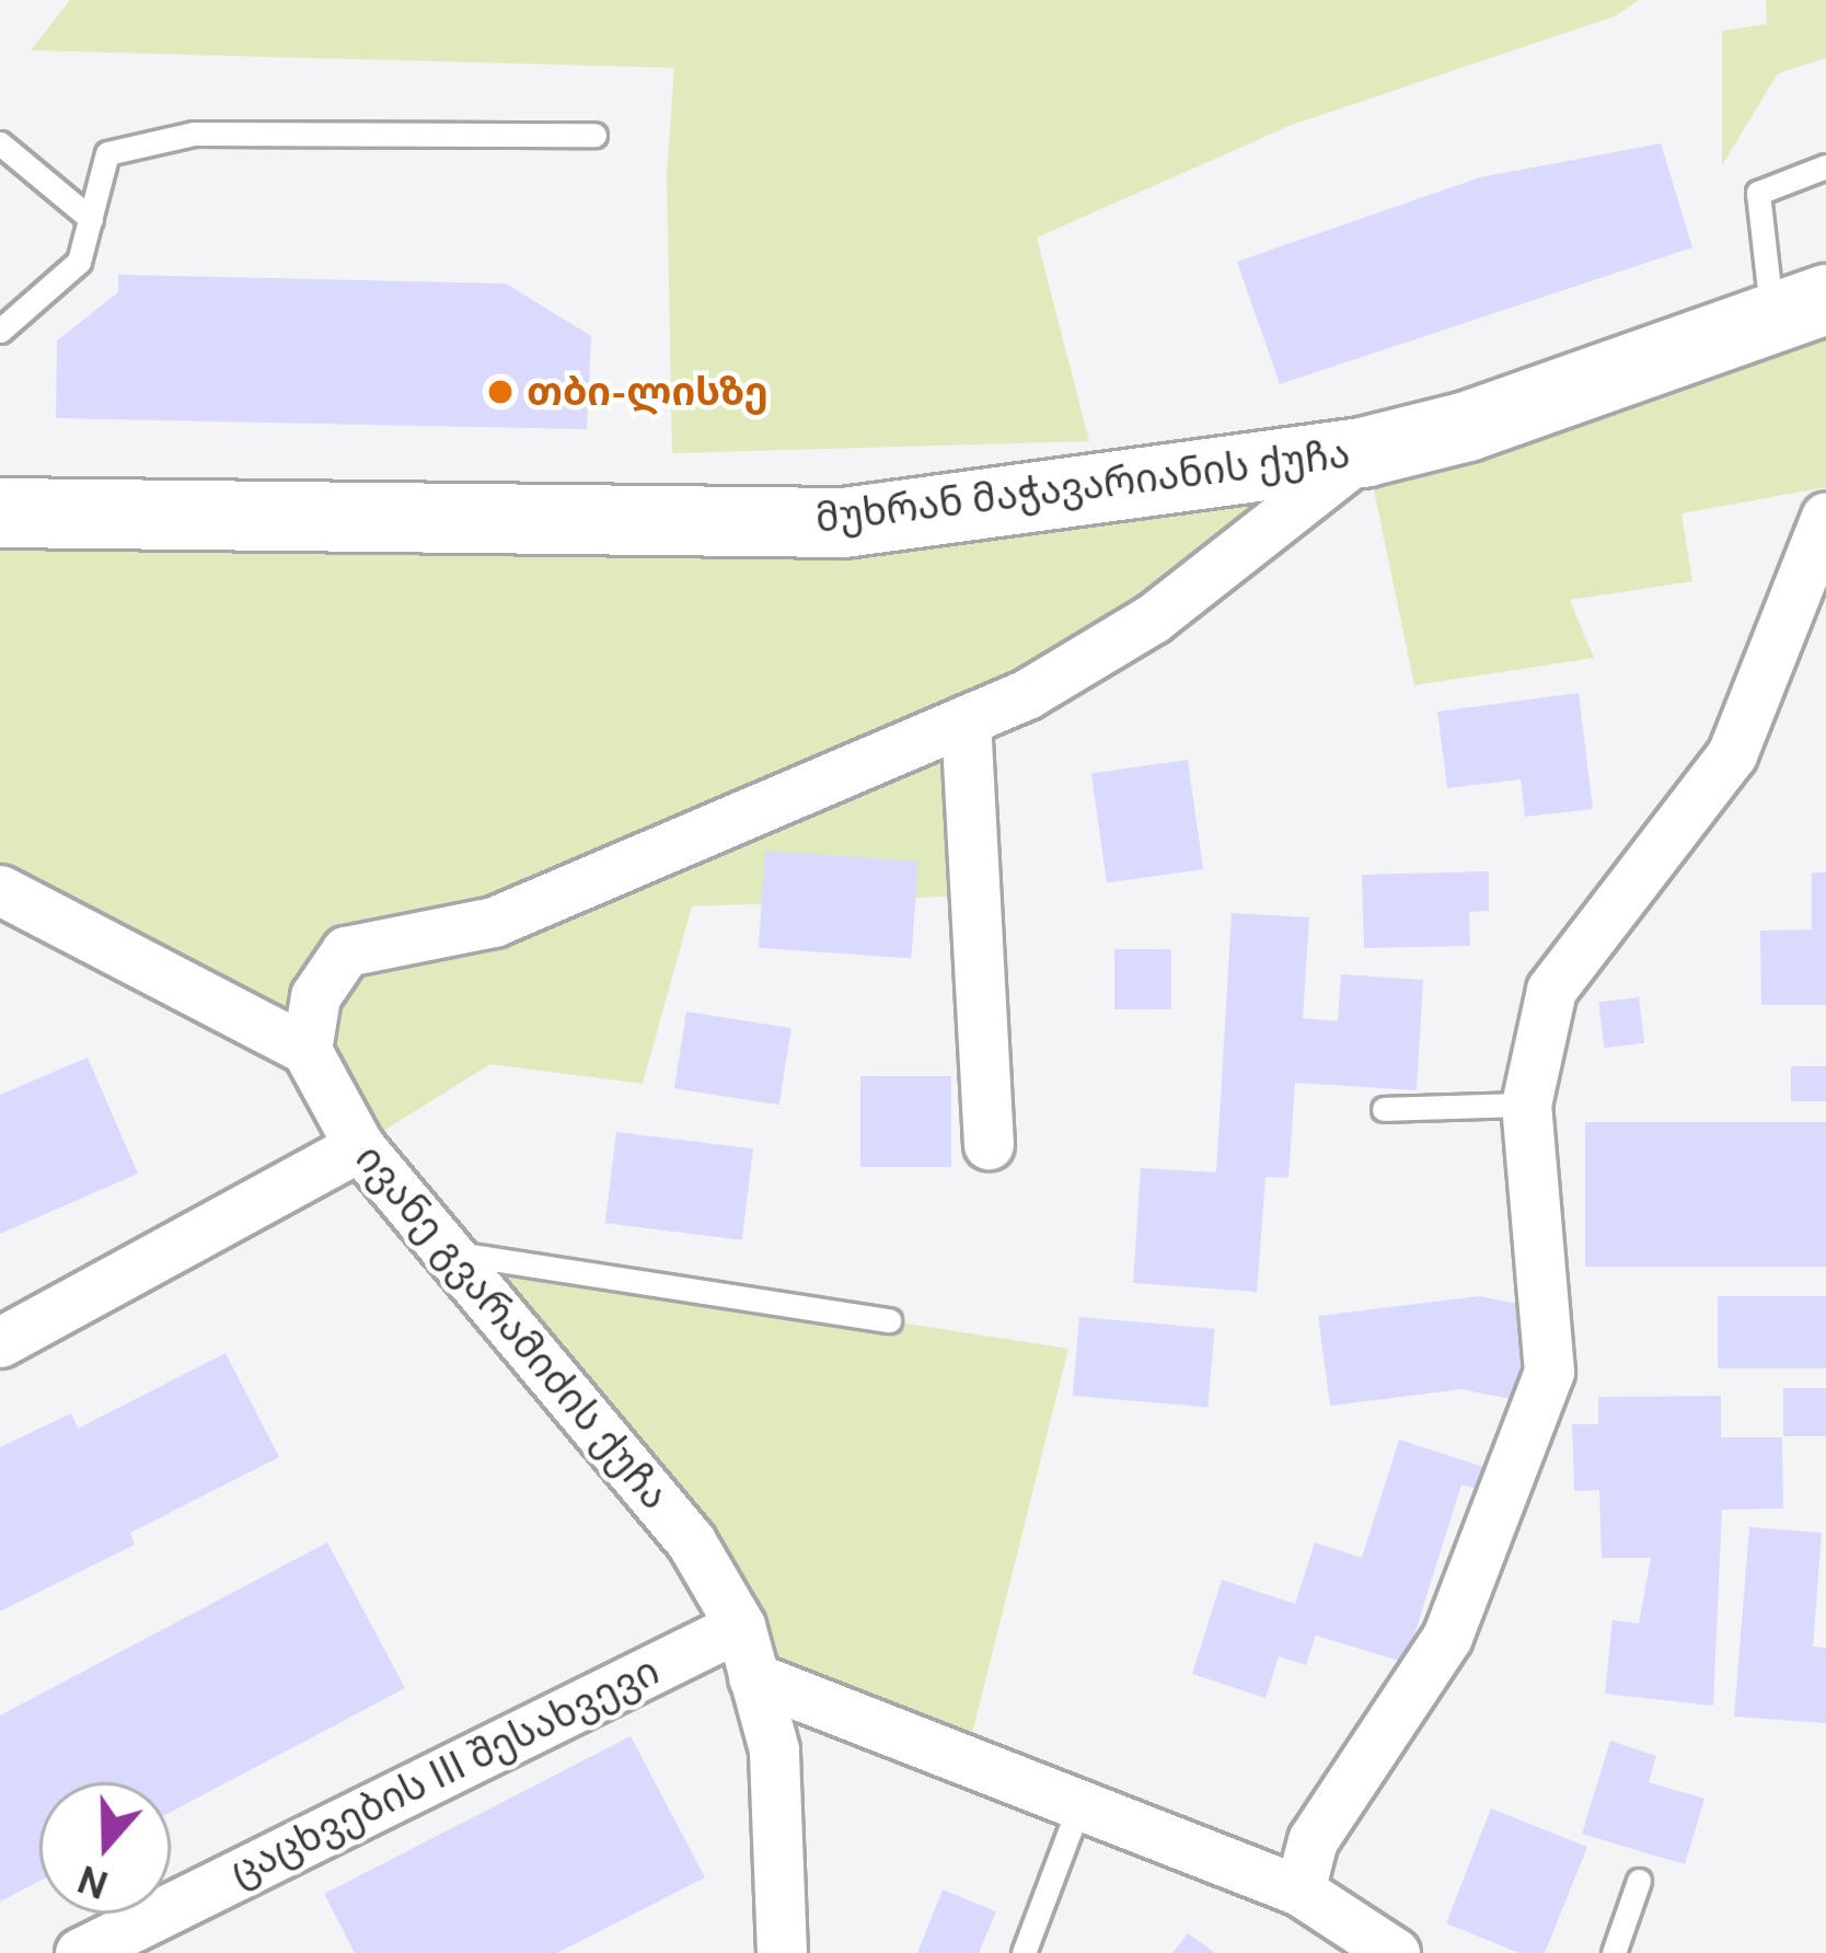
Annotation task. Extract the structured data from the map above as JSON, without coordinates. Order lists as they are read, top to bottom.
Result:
{
  "streets": {
    "main road": ["მუხრან მაჭავარიანის ქუჩა"],
    "street": ["ივანე გვარამიძის ქუჩა", "ცაცხვების III შესახვევი"]
  },
  "crossings": [
    ["ივანე გვარამიძის ქუჩა", "ცაცხვების III შესახვევი"]
  ],
  "places": ["თბი-ლისზე"],
  "north": "bottom"
}
